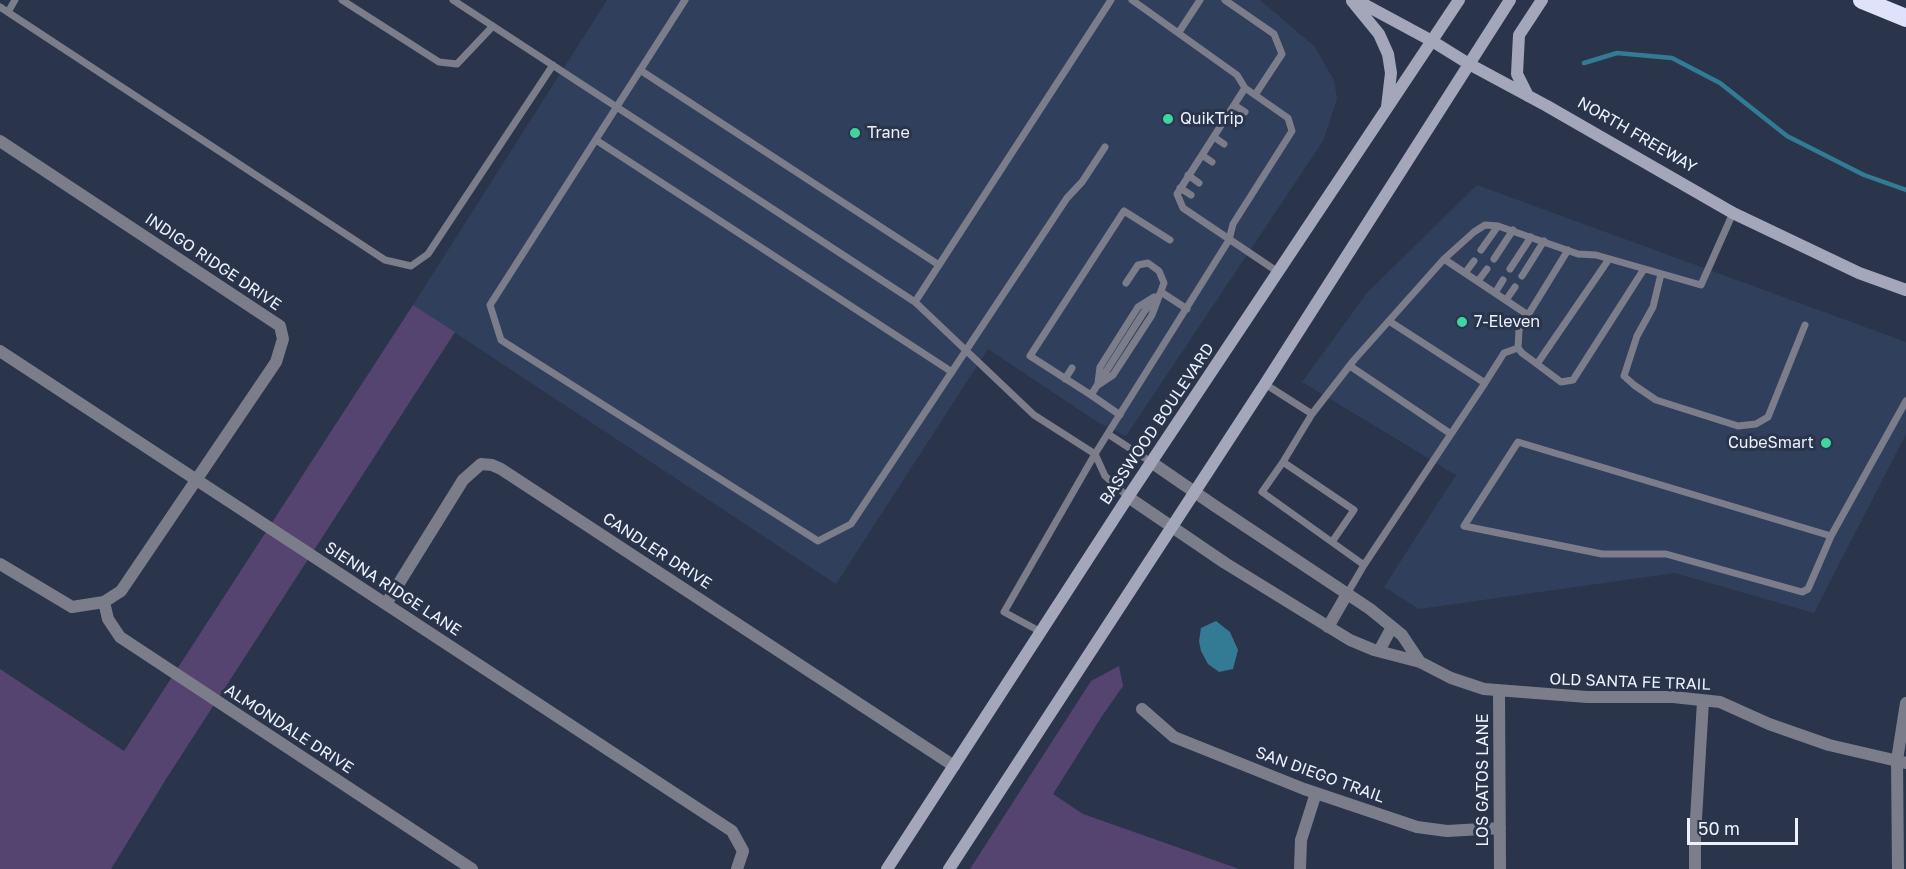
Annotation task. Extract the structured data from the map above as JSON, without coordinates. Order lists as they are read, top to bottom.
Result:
{
  "streets": {
    "main road": ["NORTH FREEWAY", "BASSWOOD BOULEVARD"],
    "street": [
      "INDIGO RIDGE DRIVE",
      "CANDLER DRIVE",
      "SIENNA RIDGE LANE",
      "OLD SANTA FE TRAIL",
      "ALMONDALE DRIVE",
      "SAN DIEGO TRAIL",
      "LOS GATOS LANE"
    ]
  },
  "crossings": [
    ["NORTH FREEWAY", "BASSWOOD BOULEVARD"],
    ["INDIGO RIDGE DRIVE", "SIENNA RIDGE LANE"],
    ["INDIGO RIDGE DRIVE", "ALMONDALE DRIVE"],
    ["BASSWOOD BOULEVARD", "CANDLER DRIVE"],
    ["BASSWOOD BOULEVARD", "OLD SANTA FE TRAIL"],
    ["CANDLER DRIVE", "SIENNA RIDGE LANE"],
    ["OLD SANTA FE TRAIL", "LOS GATOS LANE"],
    ["SAN DIEGO TRAIL", "LOS GATOS LANE"]
  ],
  "places": [
    "QuikTrip",
    "Trane",
    "7-Eleven",
    "CubeSmart"
  ],
  "scale_bar": "50 m"
}
